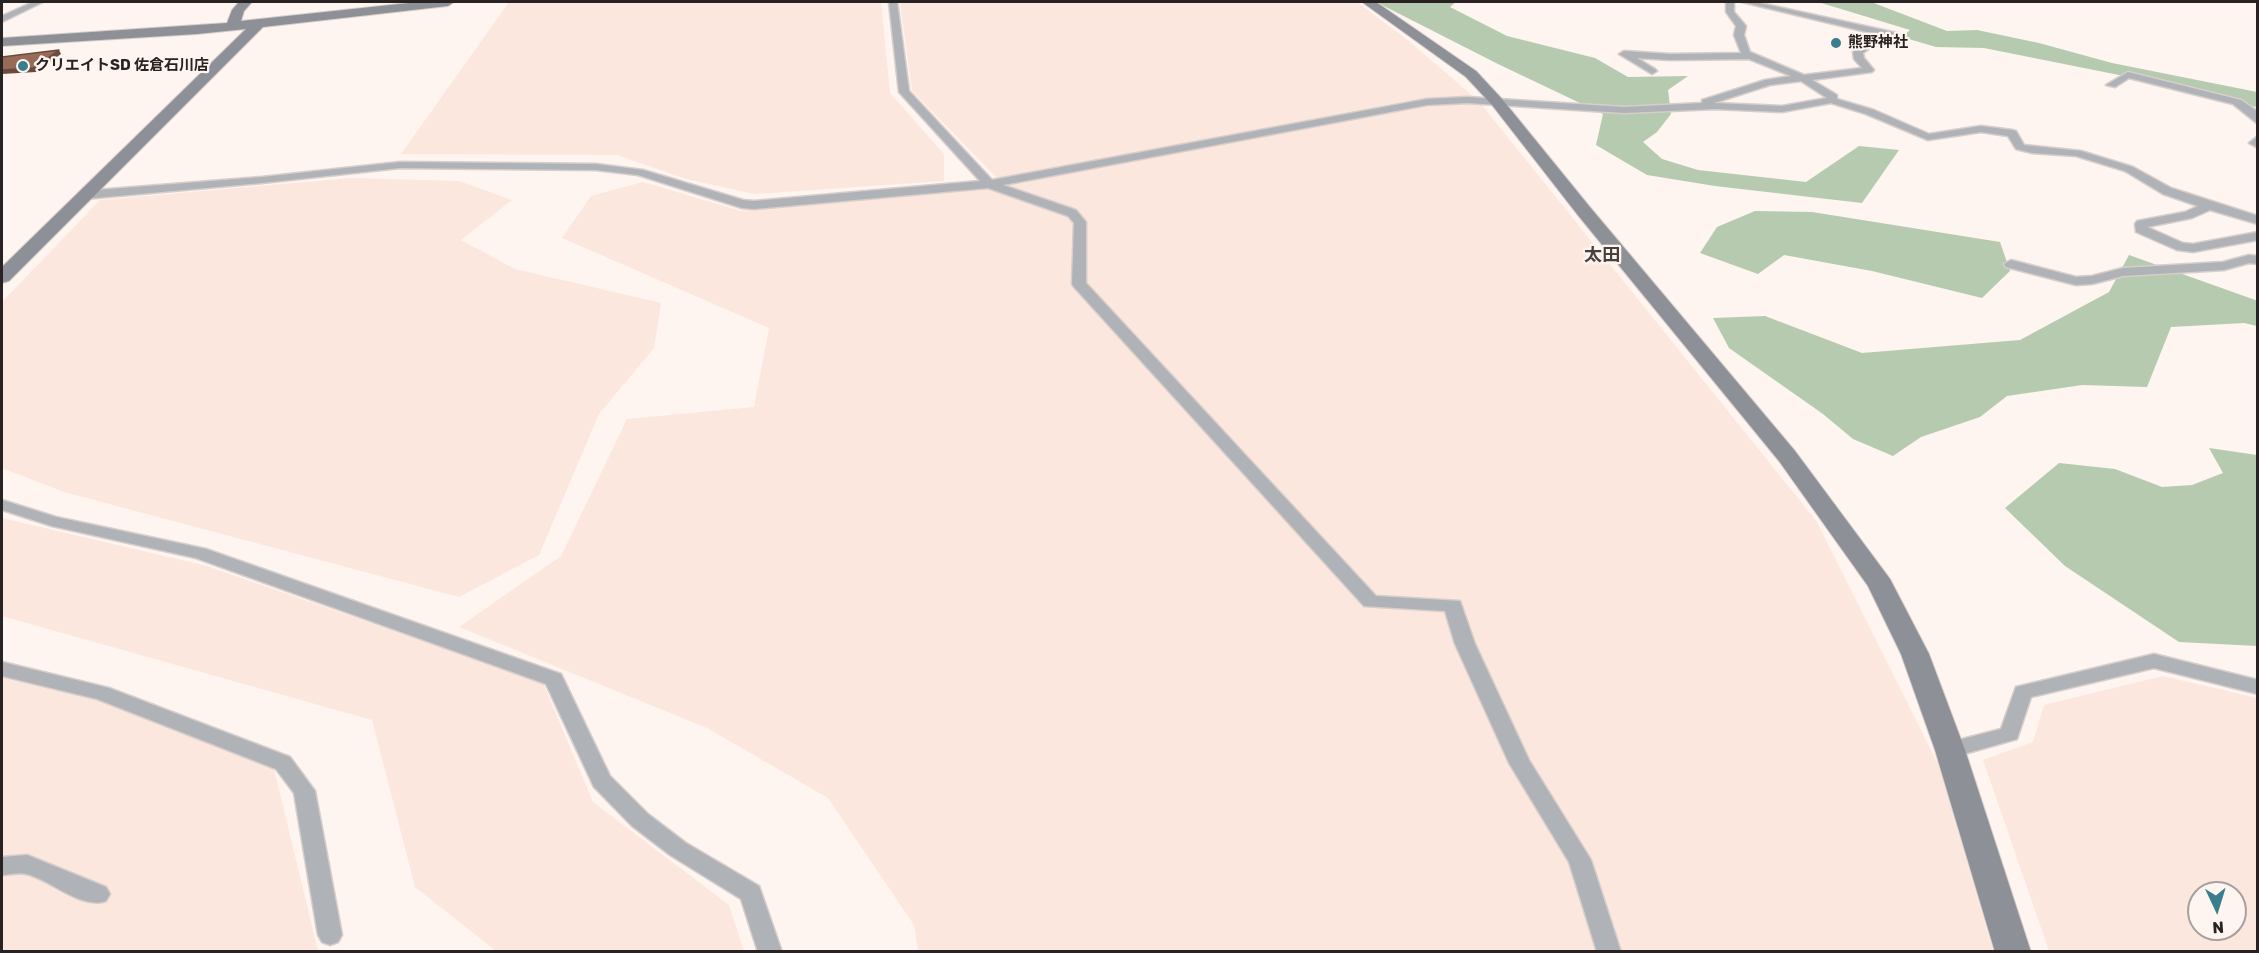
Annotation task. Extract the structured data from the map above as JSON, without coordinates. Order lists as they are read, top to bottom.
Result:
{
  "districts": ["太田"],
  "places": ["熊野神社", "クリエイトSD 佐倉石川店"],
  "north": "bottom"
}
